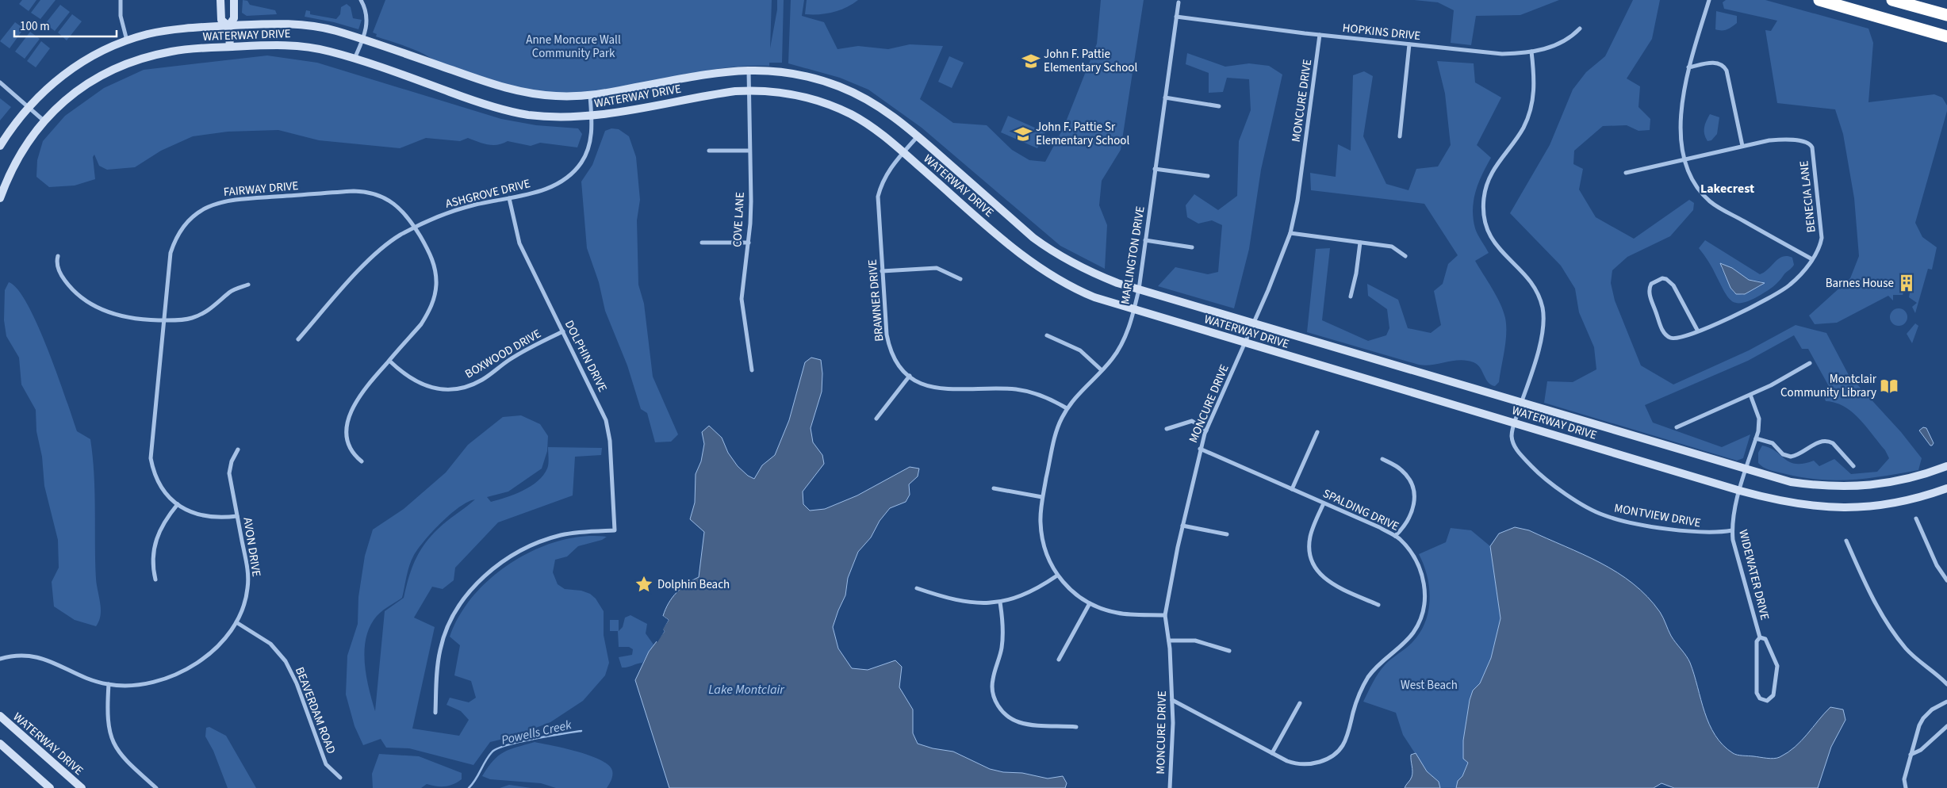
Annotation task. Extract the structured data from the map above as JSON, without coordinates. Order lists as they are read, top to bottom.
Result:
{
  "streets": {
    "street": [
      "HOPKINS DRIVE",
      "WATERWAY DRIVE",
      "MONCURE DRIVE",
      "FAIRWAY DRIVE",
      "ASHGROVE DRIVE",
      "BENECIA LANE",
      "COVE LANE",
      "MARLINGTON DRIVE",
      "BRAWNER DRIVE",
      "BOXWOOD DRIVE",
      "DOLPHIN DRIVE",
      "SPALDING DRIVE",
      "MONTVIEW DRIVE",
      "AVON DRIVE",
      "WIDEWATER DRIVE",
      "BEAVERDAM ROAD"
    ]
  },
  "crossings": [
    ["HOPKINS DRIVE", "MONCURE DRIVE"],
    ["HOPKINS DRIVE", "MARLINGTON DRIVE"],
    ["HOPKINS DRIVE", "MONTVIEW DRIVE"],
    ["WATERWAY DRIVE", "MONCURE DRIVE"],
    ["WATERWAY DRIVE", "ASHGROVE DRIVE"],
    ["WATERWAY DRIVE", "COVE LANE"],
    ["WATERWAY DRIVE", "MARLINGTON DRIVE"],
    ["WATERWAY DRIVE", "BRAWNER DRIVE"],
    ["WATERWAY DRIVE", "MONTVIEW DRIVE"],
    ["WATERWAY DRIVE", "WIDEWATER DRIVE"],
    ["MONCURE DRIVE", "MARLINGTON DRIVE"],
    ["MONCURE DRIVE", "SPALDING DRIVE"],
    ["FAIRWAY DRIVE", "ASHGROVE DRIVE"],
    ["FAIRWAY DRIVE", "BOXWOOD DRIVE"],
    ["FAIRWAY DRIVE", "AVON DRIVE"],
    ["ASHGROVE DRIVE", "DOLPHIN DRIVE"],
    ["MARLINGTON DRIVE", "BRAWNER DRIVE"],
    ["BOXWOOD DRIVE", "DOLPHIN DRIVE"],
    ["MONTVIEW DRIVE", "WIDEWATER DRIVE"],
    ["AVON DRIVE", "BEAVERDAM ROAD"]
  ],
  "districts": ["Lakecrest"],
  "water": ["Lake Montclair", "Powells Creek"],
  "parks": ["Anne Moncure Wall Community Park", "West Beach"],
  "places": {
    "school or university": ["John F. Pattie Elementary School", "John F. Pattie Sr Elementary School"],
    "building": ["Barnes House"],
    "library": ["Montclair Community Library"],
    "place": ["Dolphin Beach"]
  },
  "scale_bar": "100 m"
}
